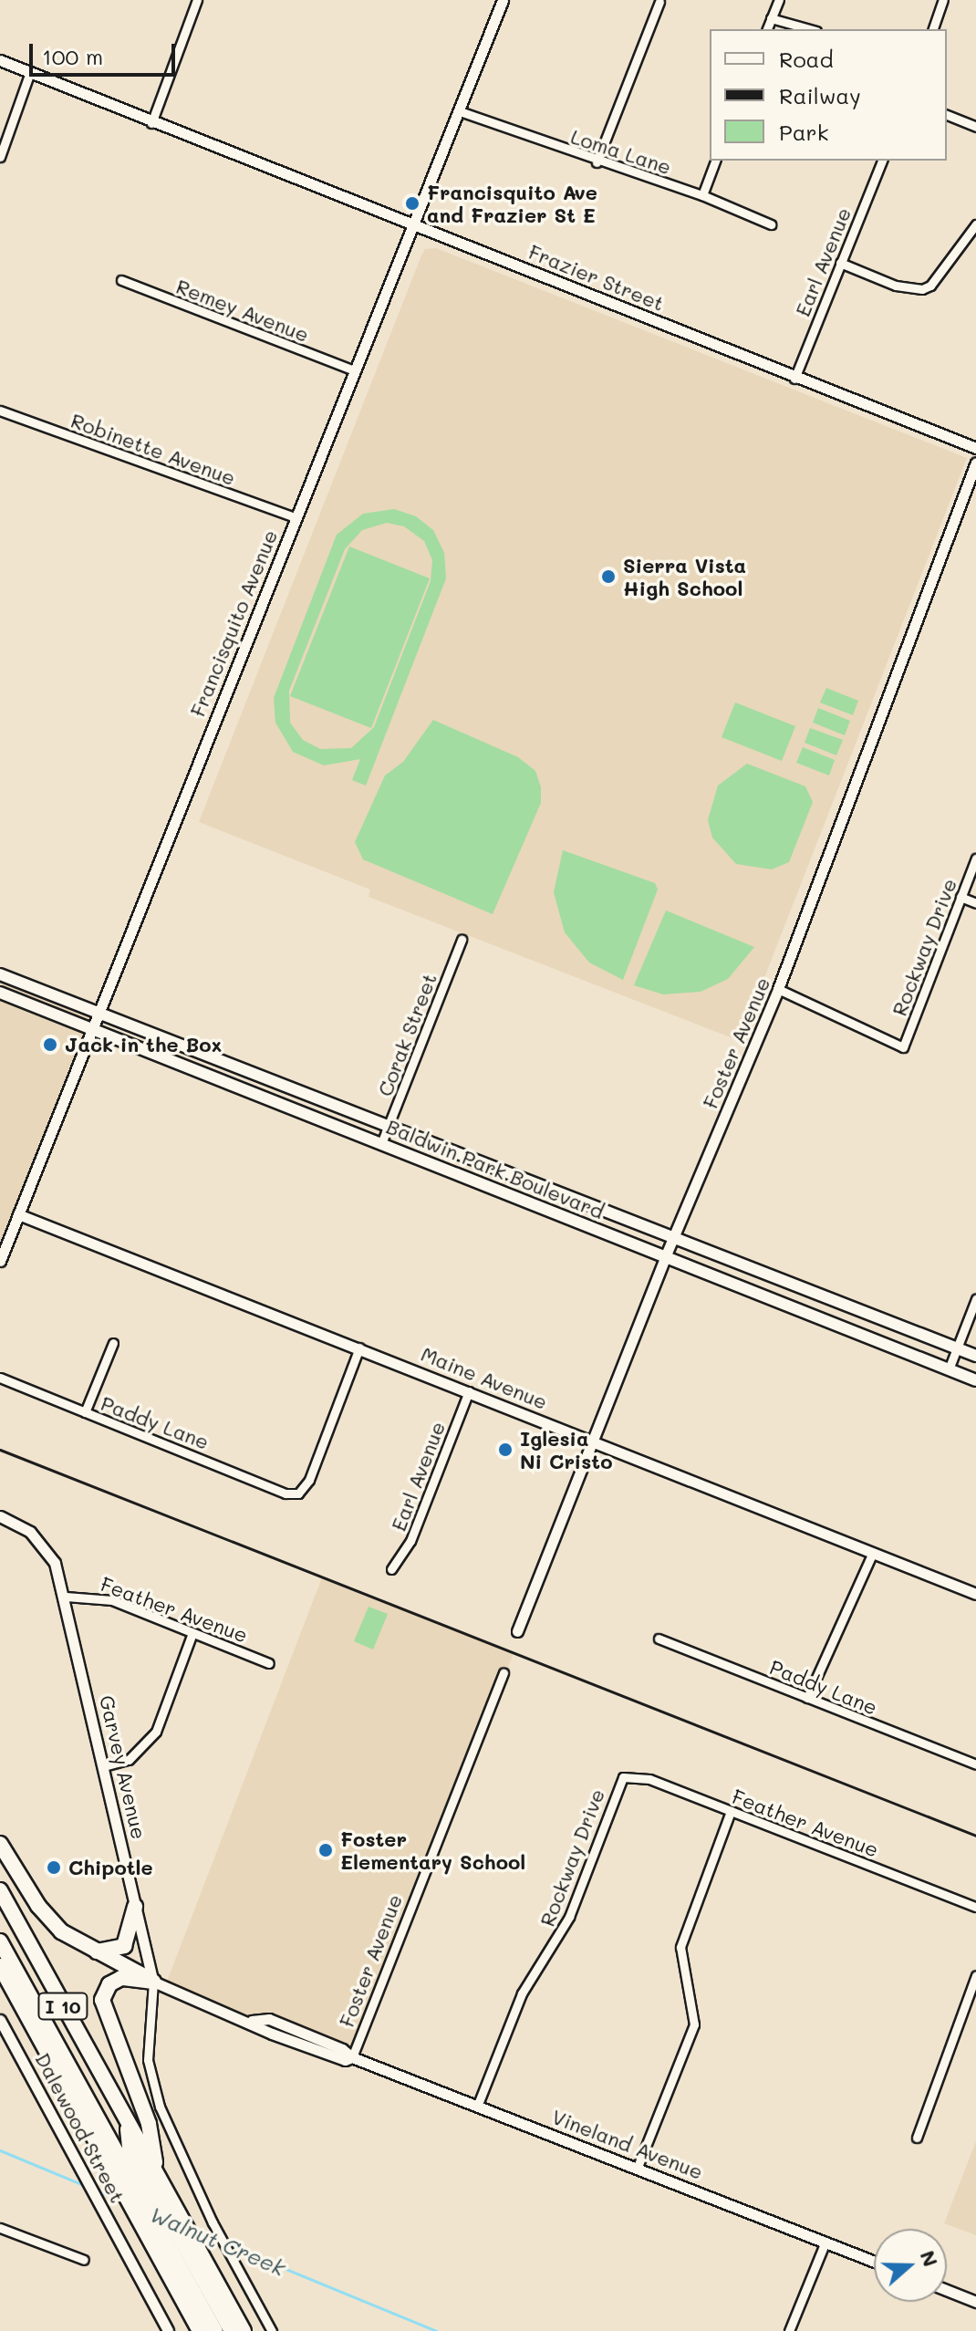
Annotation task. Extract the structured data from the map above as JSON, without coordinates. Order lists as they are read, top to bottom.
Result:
{
  "streets": {
    "highway": ["I 10"],
    "main road": ["Baldwin Park Boulevard"],
    "street": [
      "Loma Lane",
      "Earl Avenue",
      "Frazier Street",
      "Remey Avenue",
      "Robinette Avenue",
      "Francisquito Avenue",
      "Rockway Drive",
      "Corak Street",
      "Foster Avenue",
      "Maine Avenue",
      "Paddy Lane",
      "Feather Avenue",
      "Garvey Avenue",
      "Dalewood Street",
      "Vineland Avenue"
    ]
  },
  "crossings": [
    ["Loma Lane", "Francisquito Avenue"],
    ["Earl Avenue", "Frazier Street"],
    ["Earl Avenue", "Maine Avenue"],
    ["Frazier Street", "Francisquito Avenue"],
    ["Remey Avenue", "Francisquito Avenue"],
    ["Robinette Avenue", "Francisquito Avenue"],
    ["Francisquito Avenue", "Baldwin Park Boulevard"],
    ["Francisquito Avenue", "Maine Avenue"],
    ["Rockway Drive", "Foster Avenue"],
    ["Rockway Drive", "Feather Avenue"],
    ["Rockway Drive", "Vineland Avenue"],
    ["Corak Street", "Baldwin Park Boulevard"],
    ["Foster Avenue", "Baldwin Park Boulevard"],
    ["Foster Avenue", "Maine Avenue"],
    ["Foster Avenue", "Vineland Avenue"],
    ["Maine Avenue", "Paddy Lane"],
    ["Feather Avenue", "Garvey Avenue"],
    ["Garvey Avenue", "Vineland Avenue"]
  ],
  "water": ["Walnut Creek"],
  "places": [
    "Francisquito Ave and Frazier St E",
    "Sierra Vista High School",
    "Jack in the Box",
    "Iglesia Ni Cristo",
    "Foster Elementary School",
    "Chipotle"
  ],
  "legend": ["Road", "Railway", "Park"],
  "scale_bar": "100 m",
  "north": "right"
}
